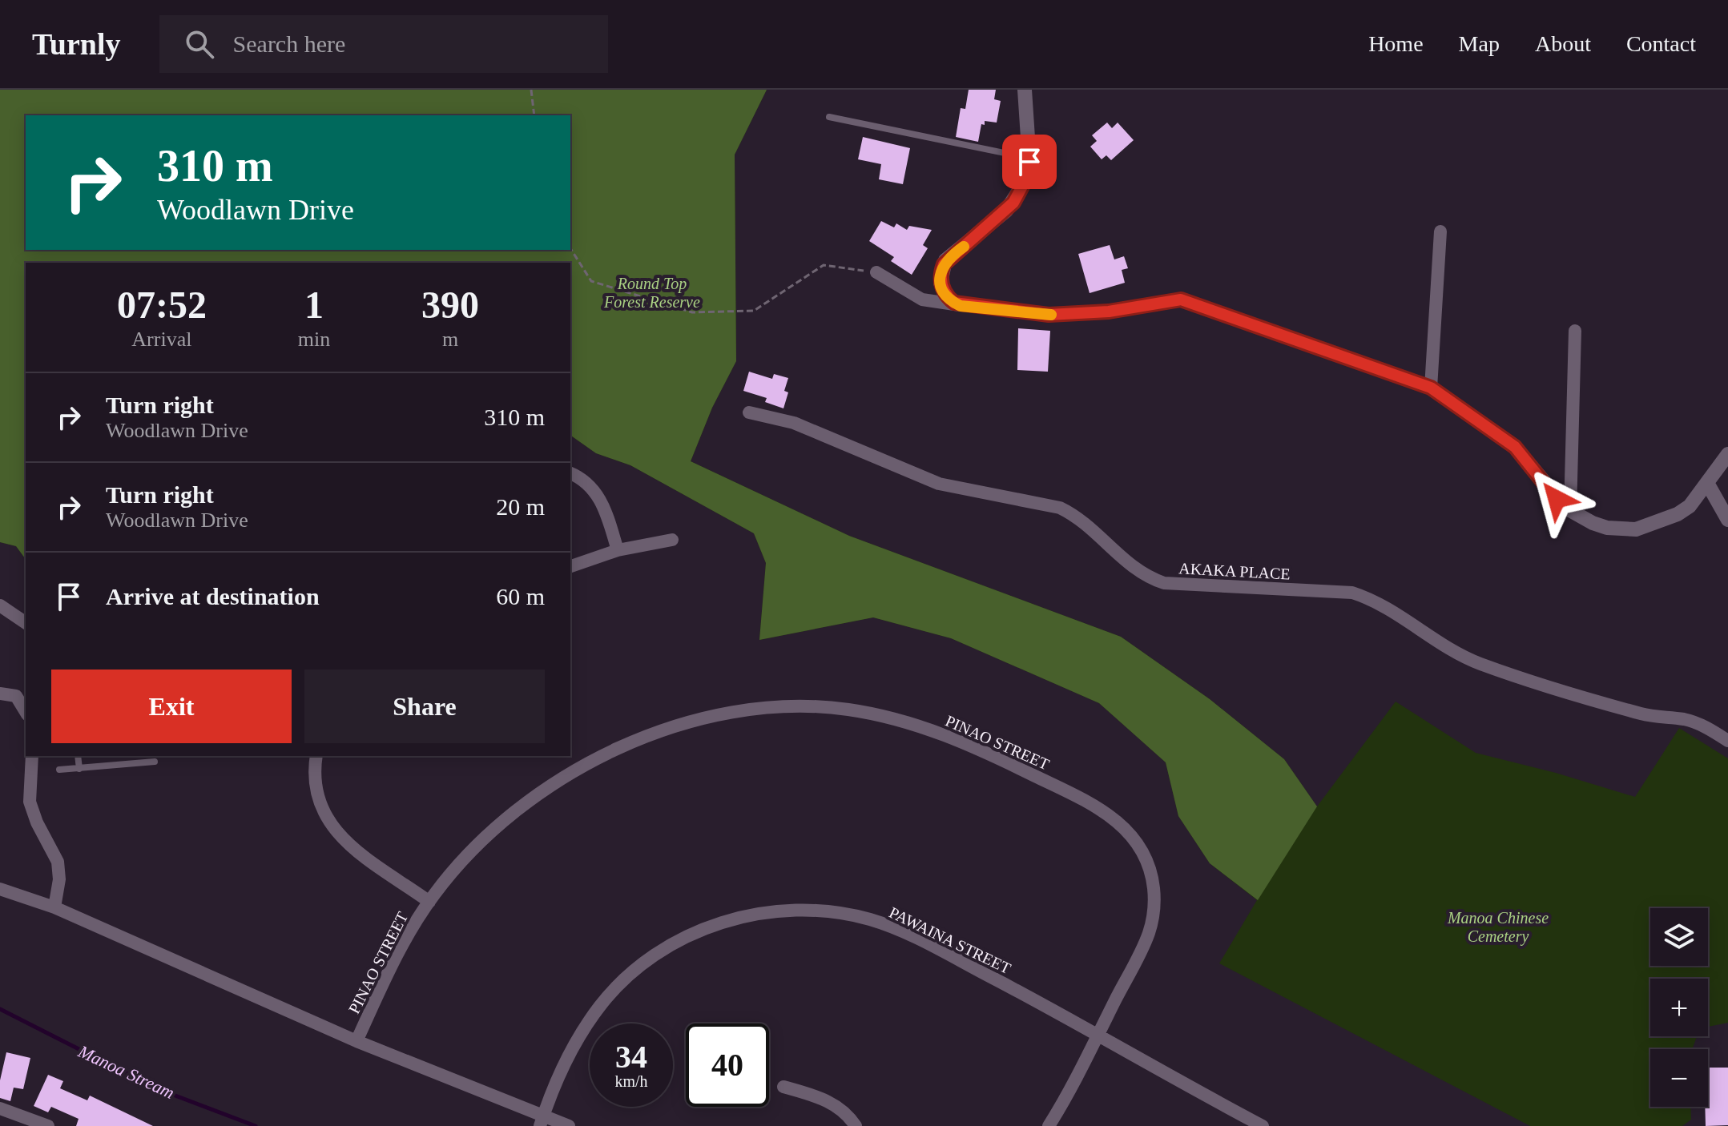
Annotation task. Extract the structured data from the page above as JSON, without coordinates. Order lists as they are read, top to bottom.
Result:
{
  "streets": {
    "street": ["AKAKA PLACE", "PINAO STREET", "PAWAINA STREET"]
  },
  "crossings": [
    ["PINAO STREET", "PAWAINA STREET"]
  ],
  "water": ["Manoa Stream"],
  "parks": ["Round Top Forest Reserve", "Manoa Chinese Cemetery"],
  "page": {
    "header": "Turnly",
    "search": "Search here",
    "nav": [
      "Home",
      "Map",
      "About",
      "Contact"
    ],
    "turn": ["310 m", "Woodlawn Drive"],
    "eta": [
      "07:52",
      "Arrival",
      "1",
      "min",
      "390",
      "m"
    ],
    "list": [
      {
        "name": "Turn right",
        "note": "Woodlawn Drive",
        "value": "310 m"
      },
      {
        "name": "Turn right",
        "note": "Woodlawn Drive",
        "value": "20 m"
      },
      {
        "name": "Arrive at destination",
        "value": "60 m"
      }
    ],
    "buttons": ["Exit", "Share"],
    "map_buttons": ["+", "−"],
    "speed": "34 km/h",
    "limit": "40"
  }
}
